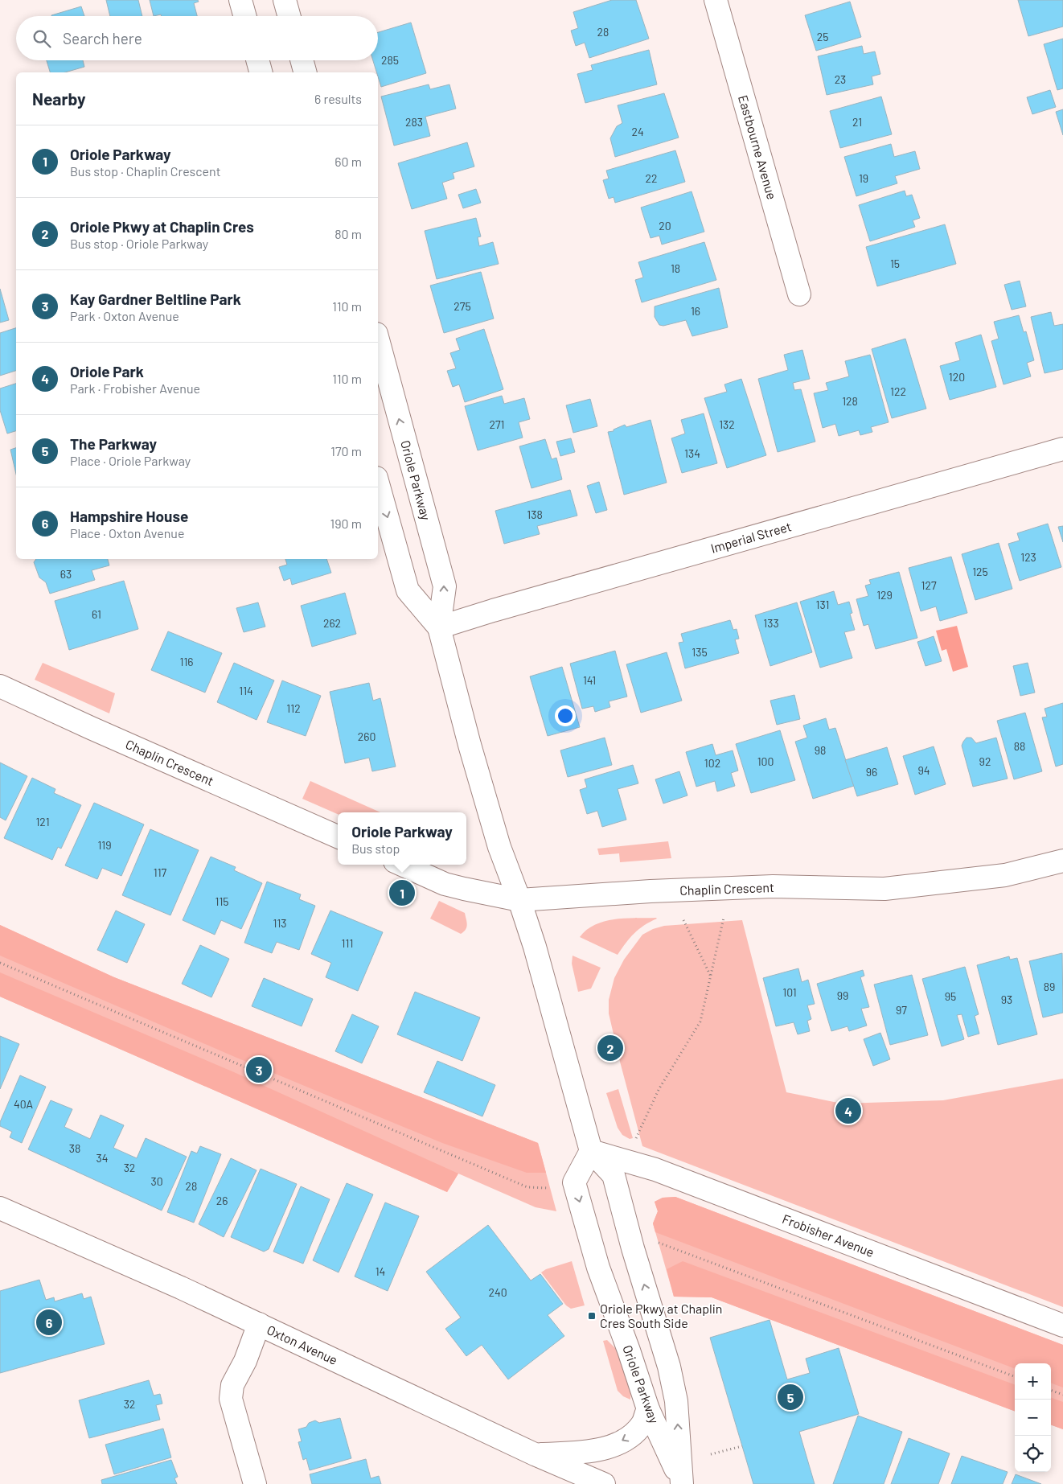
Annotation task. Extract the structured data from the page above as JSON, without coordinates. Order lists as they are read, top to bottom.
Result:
{
  "streets": {
    "street": [
      "Eastbourne Avenue",
      "Oriole Parkway",
      "Imperial Street",
      "Chaplin Crescent",
      "Frobisher Avenue",
      "Oxton Avenue"
    ]
  },
  "crossings": [
    ["Oriole Parkway", "Imperial Street"],
    ["Oriole Parkway", "Chaplin Crescent"],
    ["Oriole Parkway", "Frobisher Avenue"]
  ],
  "places": {
    "transit": ["Oriole Pkwy at Chaplin Cres South Side"]
  },
  "house_numbers": [
    "28",
    "25",
    "285",
    "23",
    "283",
    "21",
    "24",
    "22",
    "19",
    "20",
    "15",
    "18",
    "275",
    "16",
    "120",
    "122",
    "128",
    "271",
    "132",
    "134",
    "138",
    "123",
    "125",
    "63",
    "127",
    "129",
    "131",
    "61",
    "262",
    "133",
    "135",
    "116",
    "141",
    "114",
    "112",
    "260",
    "88",
    "98",
    "100",
    "92",
    "102",
    "94",
    "96",
    "121",
    "119",
    "117",
    "115",
    "113",
    "111",
    "89",
    "101",
    "99",
    "95",
    "93",
    "97",
    "40A",
    "38",
    "34",
    "32",
    "30",
    "28",
    "26",
    "14",
    "240",
    "32"
  ],
  "page": {
    "search": "Search here",
    "heading": ["Nearby", "6 results"],
    "list": [
      {
        "mark": "1",
        "name": "Oriole Parkway",
        "note": "Bus stop · Chaplin Crescent",
        "value": "60 m"
      },
      {
        "mark": "2",
        "name": "Oriole Pkwy at Chaplin Cres",
        "note": "Bus stop · Oriole Parkway",
        "value": "80 m"
      },
      {
        "mark": "3",
        "name": "Kay Gardner Beltline Park",
        "note": "Park · Oxton Avenue",
        "value": "110 m"
      },
      {
        "mark": "4",
        "name": "Oriole Park",
        "note": "Park · Frobisher Avenue",
        "value": "110 m"
      },
      {
        "mark": "5",
        "name": "The Parkway",
        "note": "Place · Oriole Parkway",
        "value": "170 m"
      },
      {
        "mark": "6",
        "name": "Hampshire House",
        "note": "Place · Oxton Avenue",
        "value": "190 m"
      }
    ],
    "popup": ["Oriole Parkway", "Bus stop"],
    "pins": [
      "1",
      "2",
      "3",
      "4",
      "6",
      "5"
    ],
    "map_buttons": ["+", "−"]
  }
}
